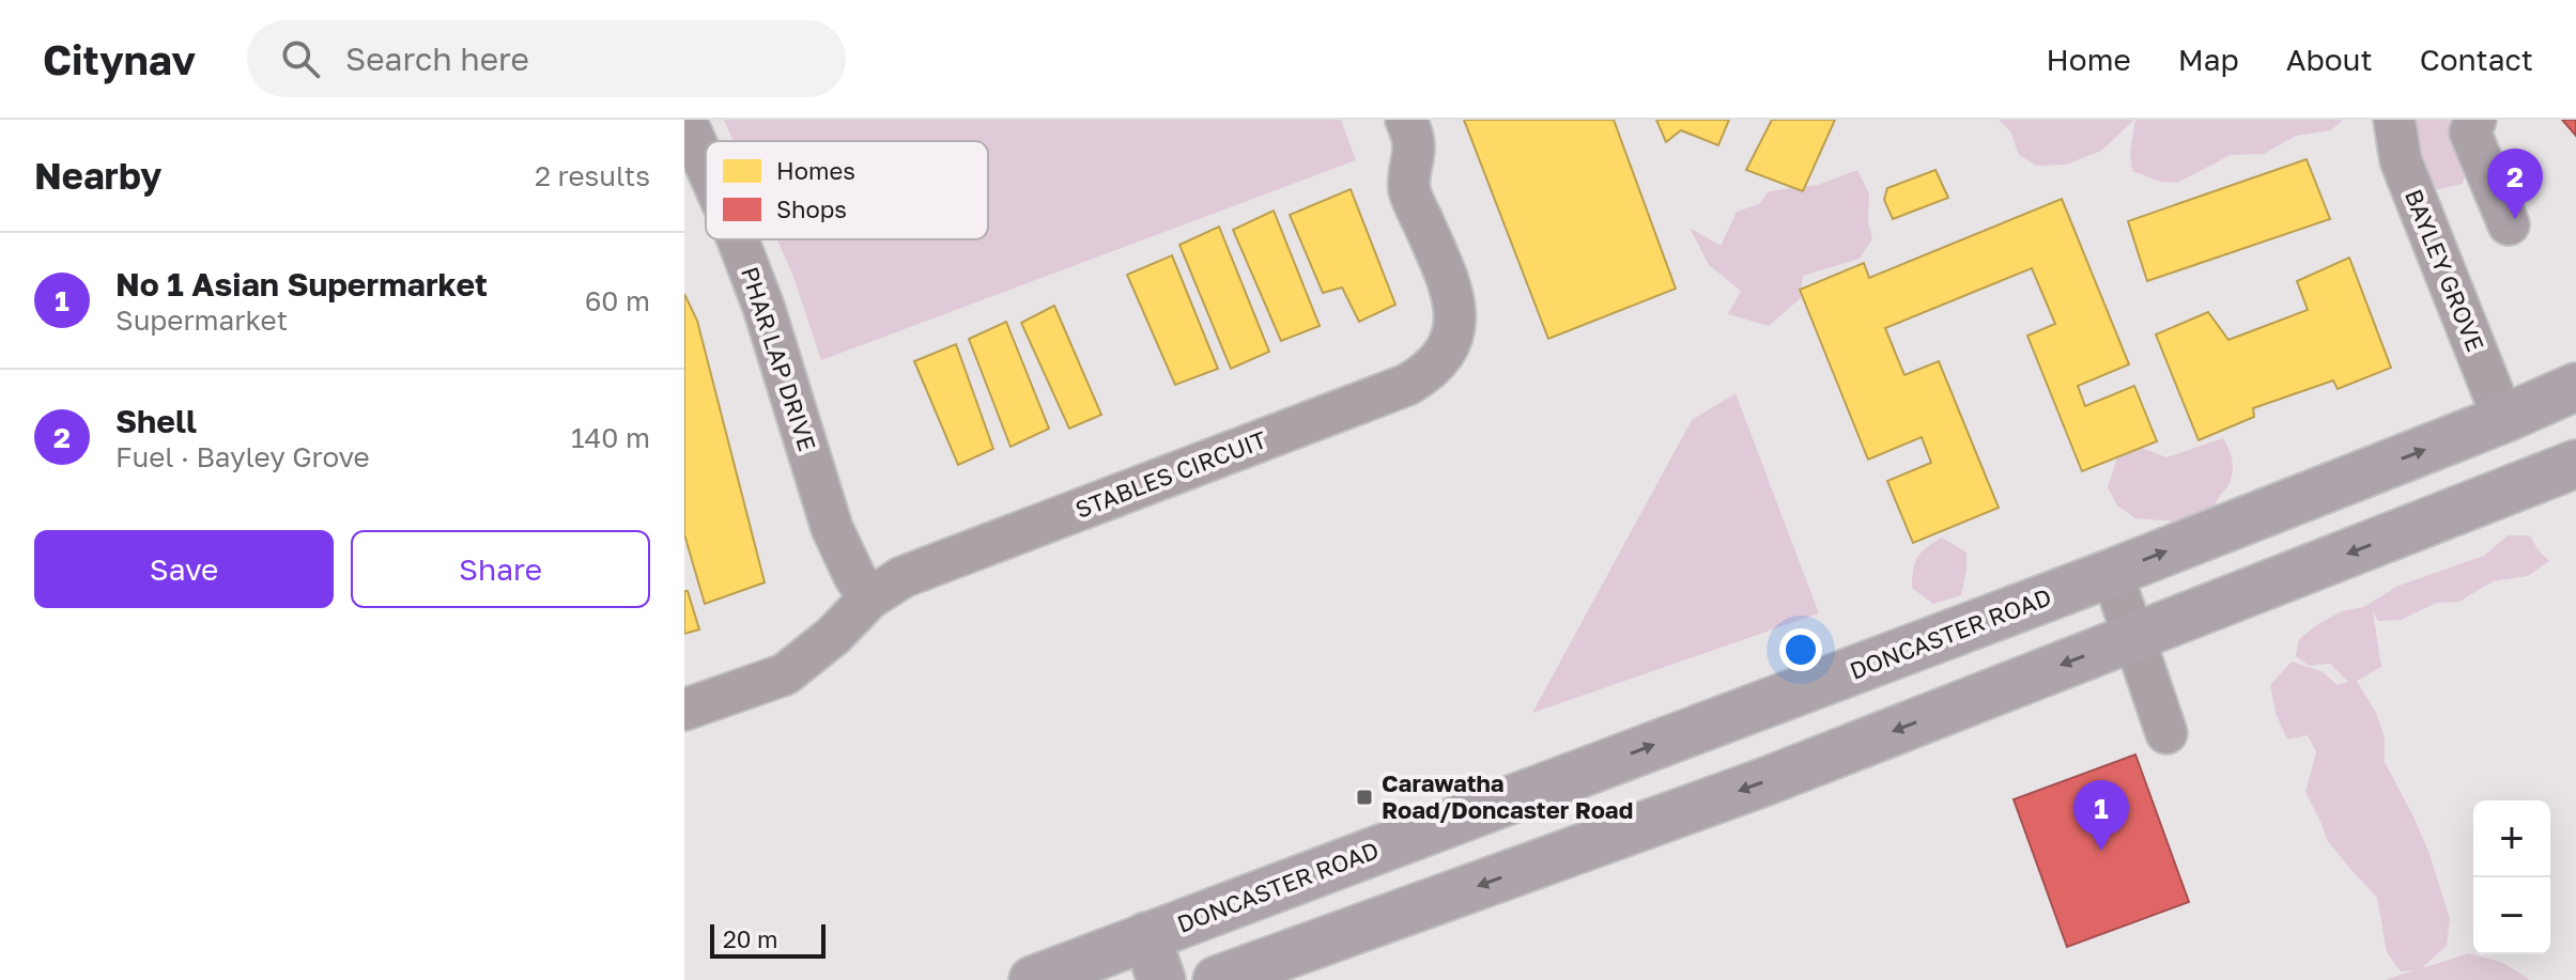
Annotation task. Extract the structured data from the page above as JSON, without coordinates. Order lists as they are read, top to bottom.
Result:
{
  "streets": {
    "main road": ["DONCASTER ROAD"],
    "street": ["BAYLEY GROVE", "PHAR LAP DRIVE", "STABLES CIRCUIT"]
  },
  "crossings": [
    ["BAYLEY GROVE", "DONCASTER ROAD"],
    ["PHAR LAP DRIVE", "STABLES CIRCUIT"]
  ],
  "places": {
    "transit": ["Carawatha Road/Doncaster Road"]
  },
  "legend": ["Homes", "Shops"],
  "scale_bar": "20 m",
  "page": {
    "header": "Citynav",
    "search": "Search here",
    "nav": [
      "Home",
      "Map",
      "About",
      "Contact"
    ],
    "heading": ["Nearby", "2 results"],
    "pins": ["2", "1"],
    "list": [
      {
        "mark": "1",
        "name": "No 1 Asian Supermarket",
        "note": "Supermarket",
        "value": "60 m"
      },
      {
        "mark": "2",
        "name": "Shell",
        "note": "Fuel · Bayley Grove",
        "value": "140 m"
      }
    ],
    "buttons": ["Save", "Share"],
    "map_buttons": ["+", "−"],
    "scale": "20 m"
  }
}
